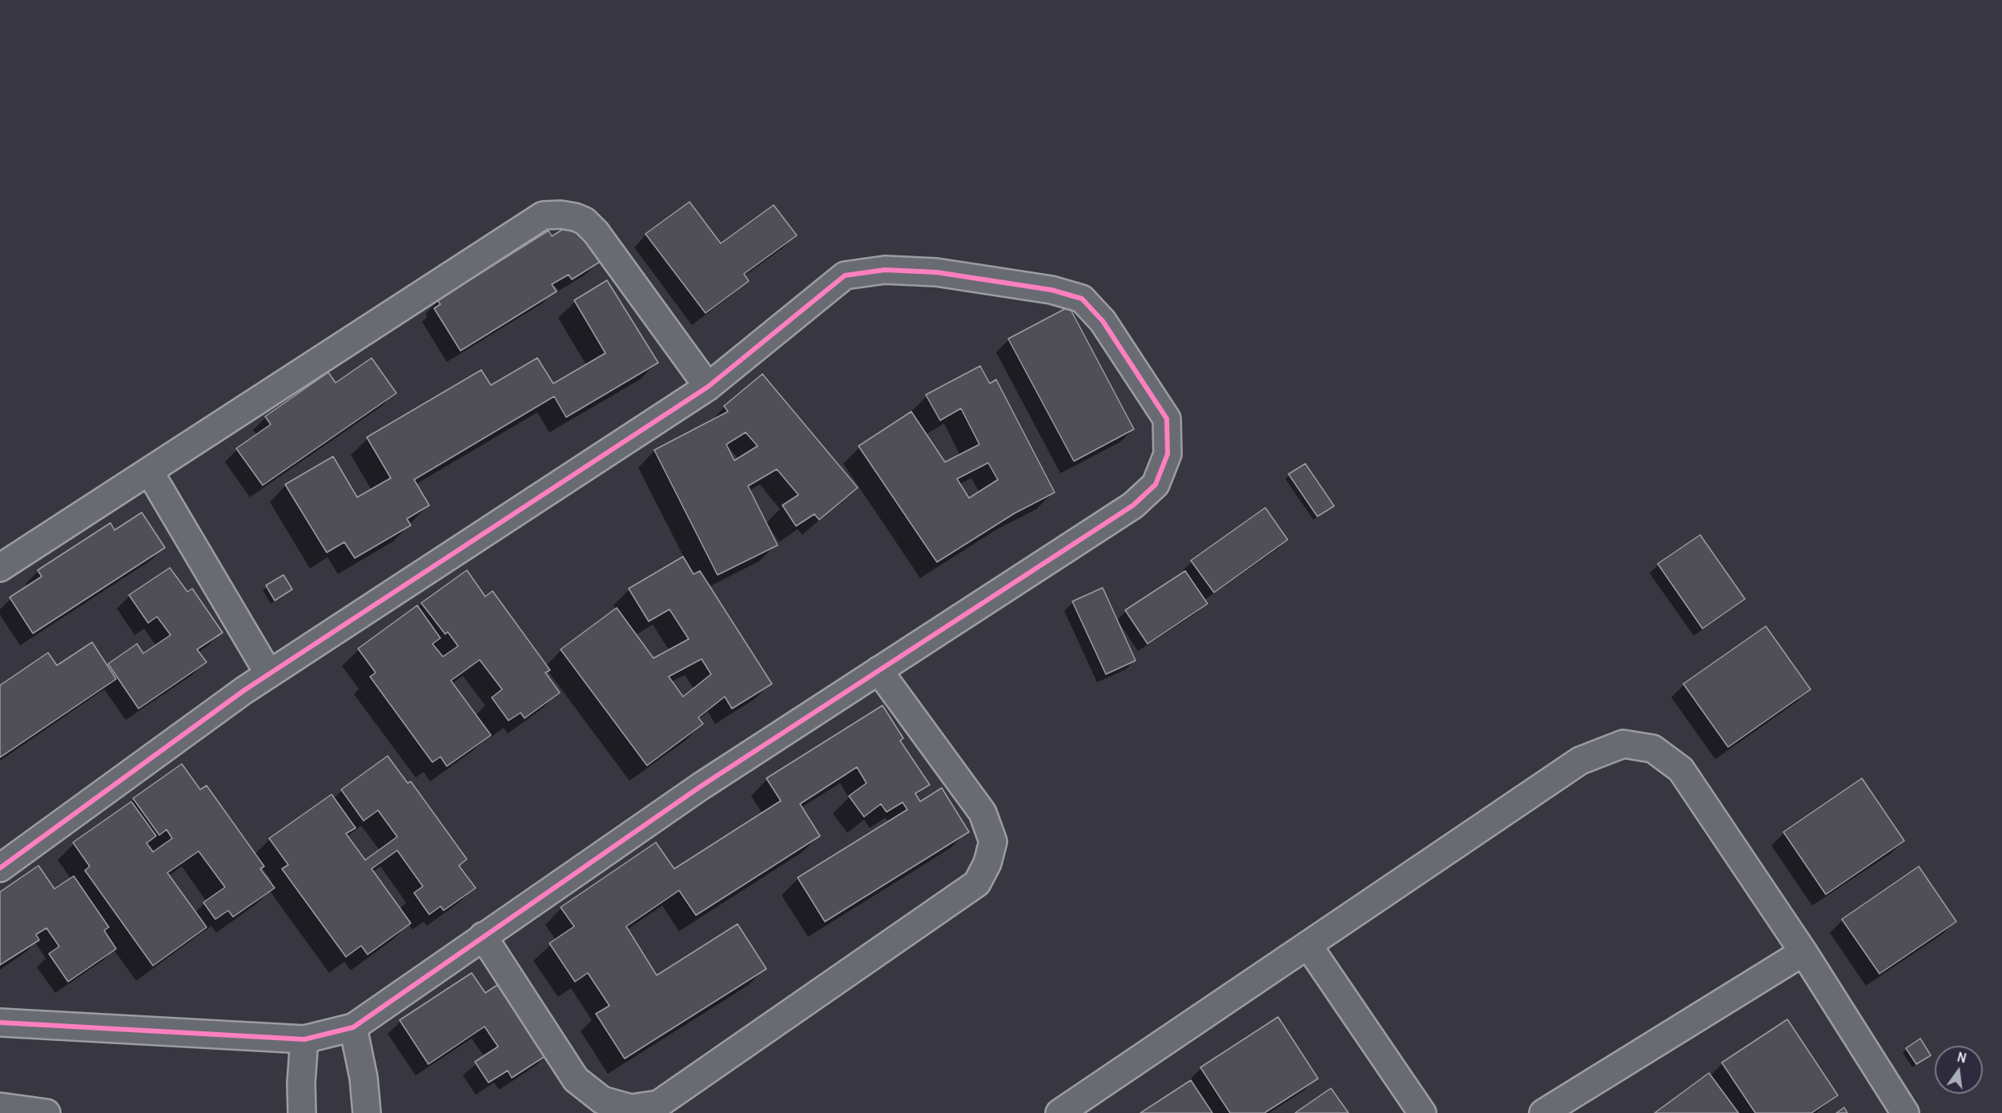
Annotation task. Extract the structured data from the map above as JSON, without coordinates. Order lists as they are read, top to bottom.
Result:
{
  "north": "top"
}
